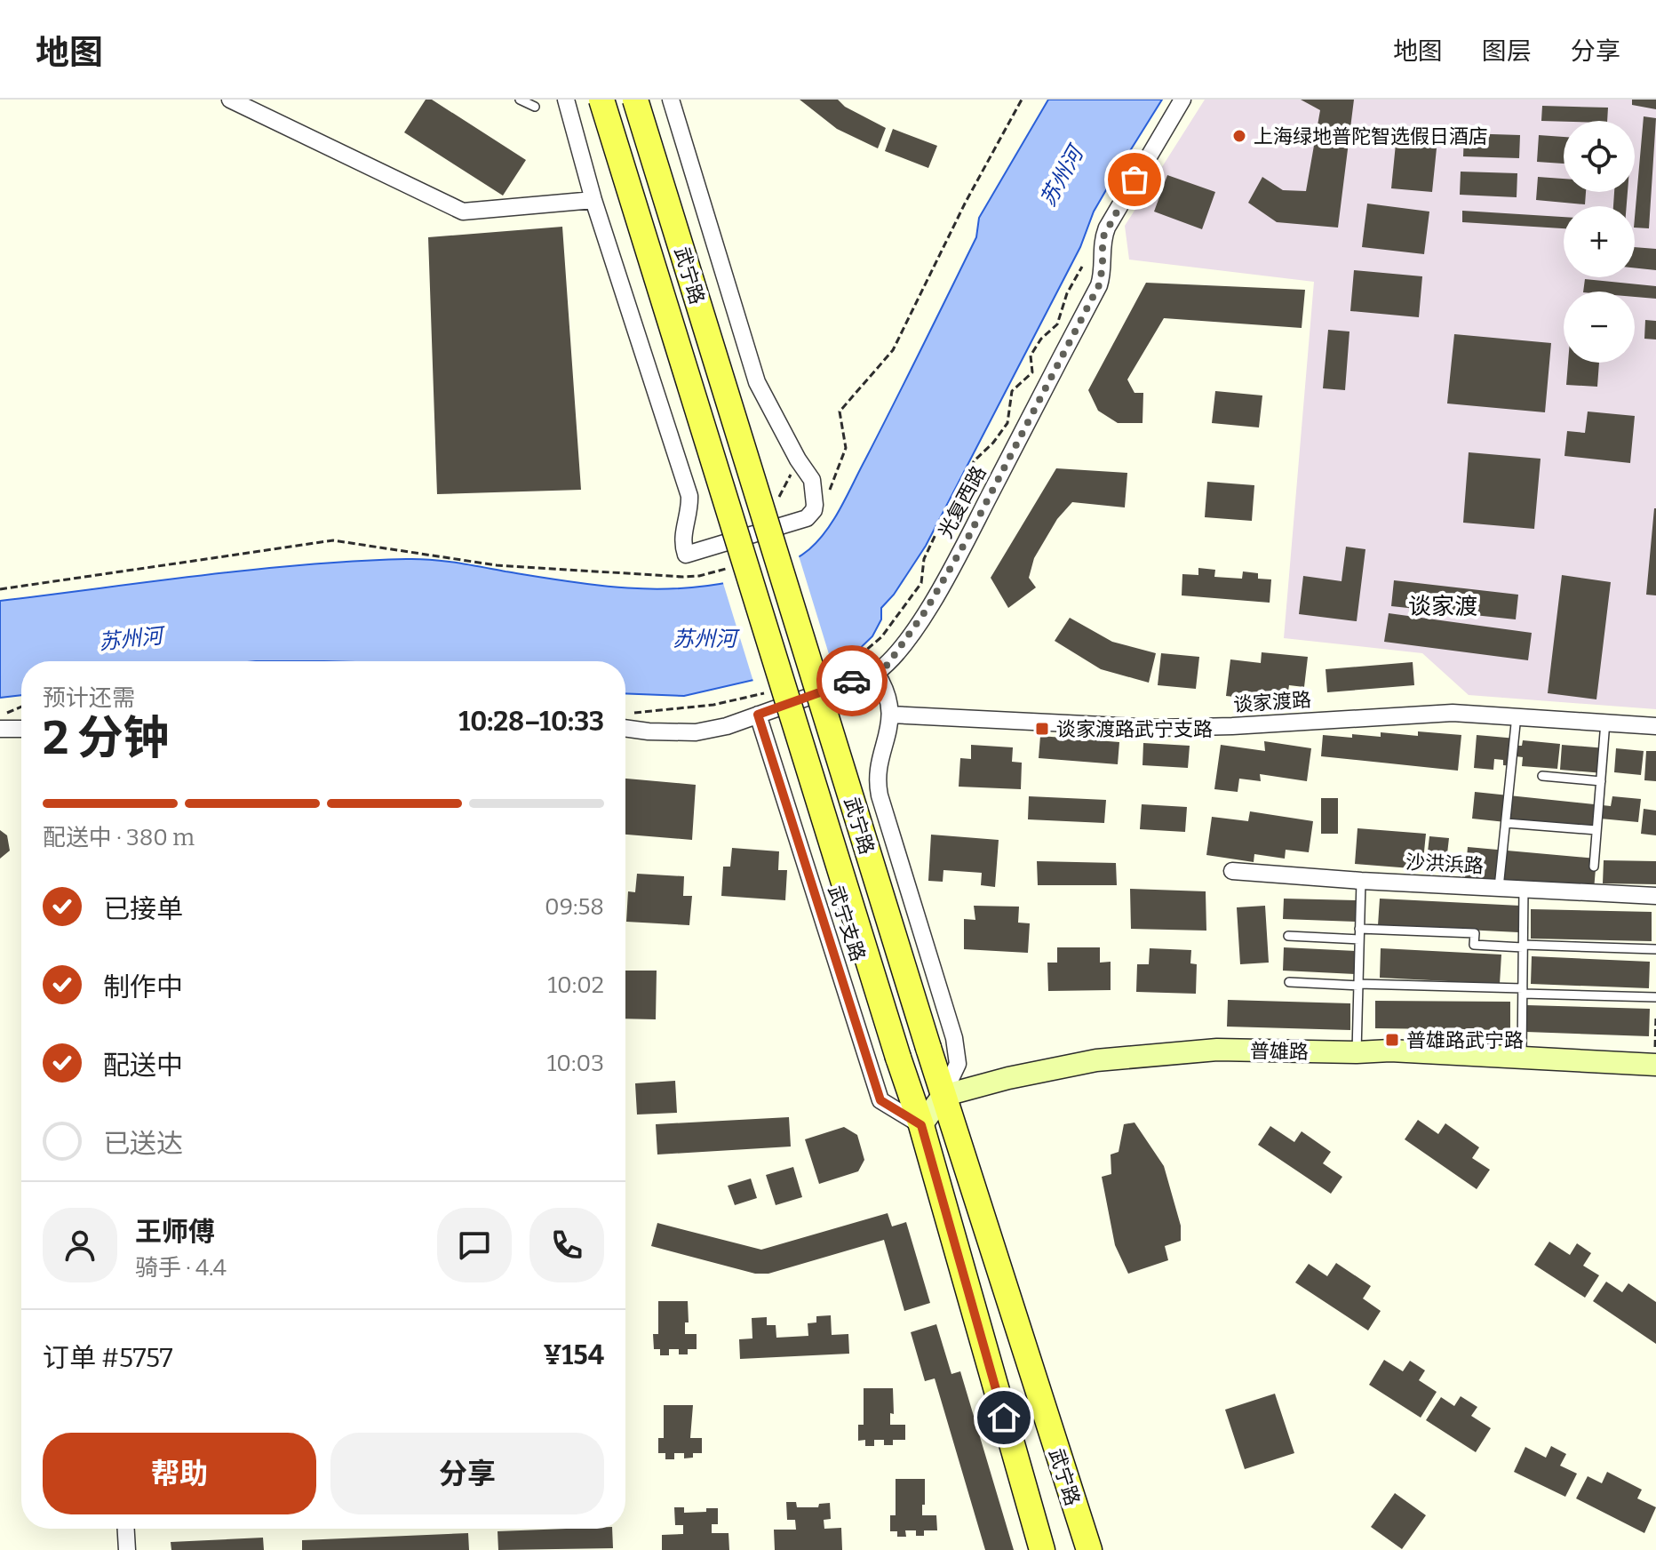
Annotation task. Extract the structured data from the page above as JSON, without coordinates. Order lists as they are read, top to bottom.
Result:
{
  "streets": {
    "main road": ["武宁路", "普雄路"],
    "street": [
      "光复西路",
      "谈家渡路",
      "沙洪浜路",
      "武宁支路"
    ]
  },
  "crossings": [
    ["武宁路", "武宁支路"],
    ["武宁路", "普雄路"],
    ["光复西路", "武宁支路"]
  ],
  "districts": ["谈家渡"],
  "water": ["苏州河"],
  "places": {
    "other": ["上海绿地普陀智选假日酒店"],
    "transit": ["谈家渡路武宁支路", "普雄路武宁路"]
  },
  "page": {
    "header": "地图",
    "nav": ["地图", "图层", "分享"],
    "map_buttons": ["+", "−"],
    "heading": ["2 分钟", "预计还需", "10:28–10:33"],
    "panel": [
      "王师傅",
      "骑手 · 4.4",
      "订单 #5757",
      "¥154"
    ],
    "bar": "配送中 · 380 m",
    "list": [
      ["已接单", "09:58"],
      ["制作中", "10:02"],
      ["配送中", "10:03"],
      "已送达"
    ],
    "buttons": ["帮助", "分享"]
  }
}
